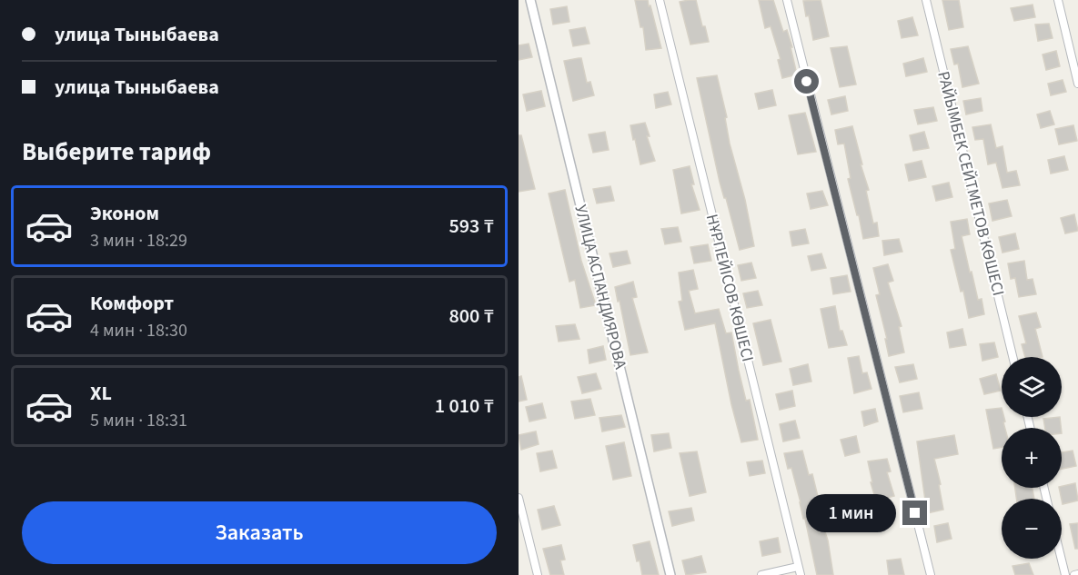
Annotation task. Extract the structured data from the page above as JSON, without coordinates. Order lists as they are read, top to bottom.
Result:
{
  "streets": {
    "street": ["РАЙЫМБЕК СЕЙТМЕТОВ КӨШЕСІ", "УЛИЦА АСПАНДИЯРОВА", "НҰРПЕЙІСОВ КӨШЕСІ"]
  },
  "page": {
    "banner": ["улица Тыныбаева", "улица Тыныбаева"],
    "heading": "Выберите тариф",
    "list": [
      {
        "name": "Эконом",
        "note": "3 мин · 18:29",
        "value": "593 ₸"
      },
      {
        "name": "Комфорт",
        "note": "4 мин · 18:30",
        "value": "800 ₸"
      },
      {
        "name": "XL",
        "note": "5 мин · 18:31",
        "value": "1 010 ₸"
      }
    ],
    "map_buttons": ["+", "−"],
    "buttons": "Заказать",
    "bubble": "1 мин"
  }
}
